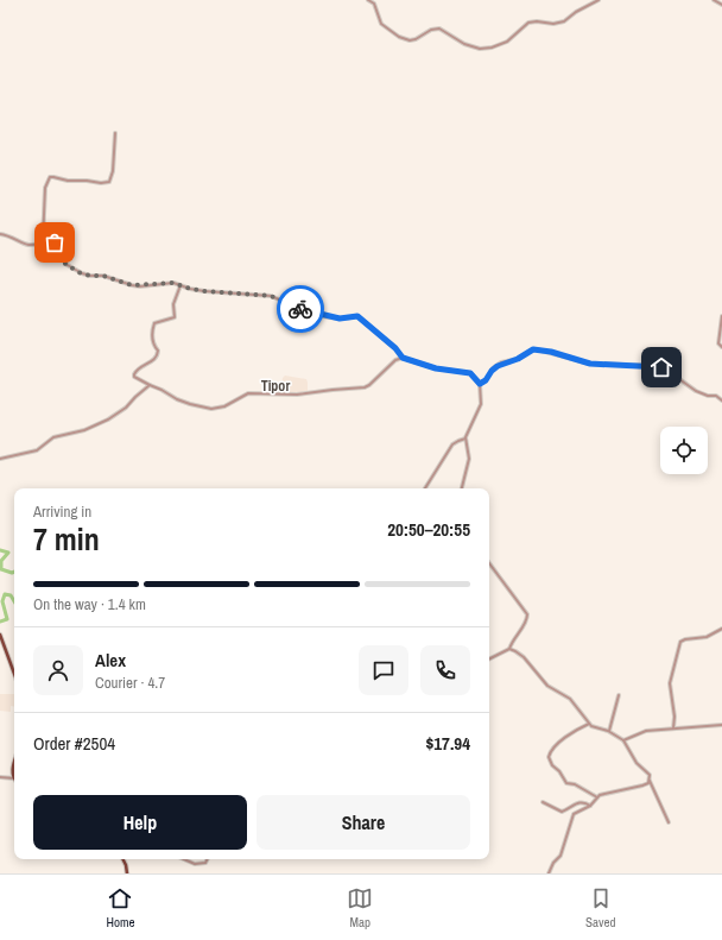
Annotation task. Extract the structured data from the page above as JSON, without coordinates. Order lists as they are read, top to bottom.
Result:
{
  "districts": ["Tipor"],
  "page": {
    "heading": ["7 min", "Arriving in", "20:50–20:55"],
    "panel": [
      "Alex",
      "Courier · 4.7",
      "Order #2504",
      "$17.94"
    ],
    "bar": "On the way · 1.4 km",
    "buttons": ["Help", "Share"],
    "tabs": ["Home", "Map", "Saved"]
  }
}
